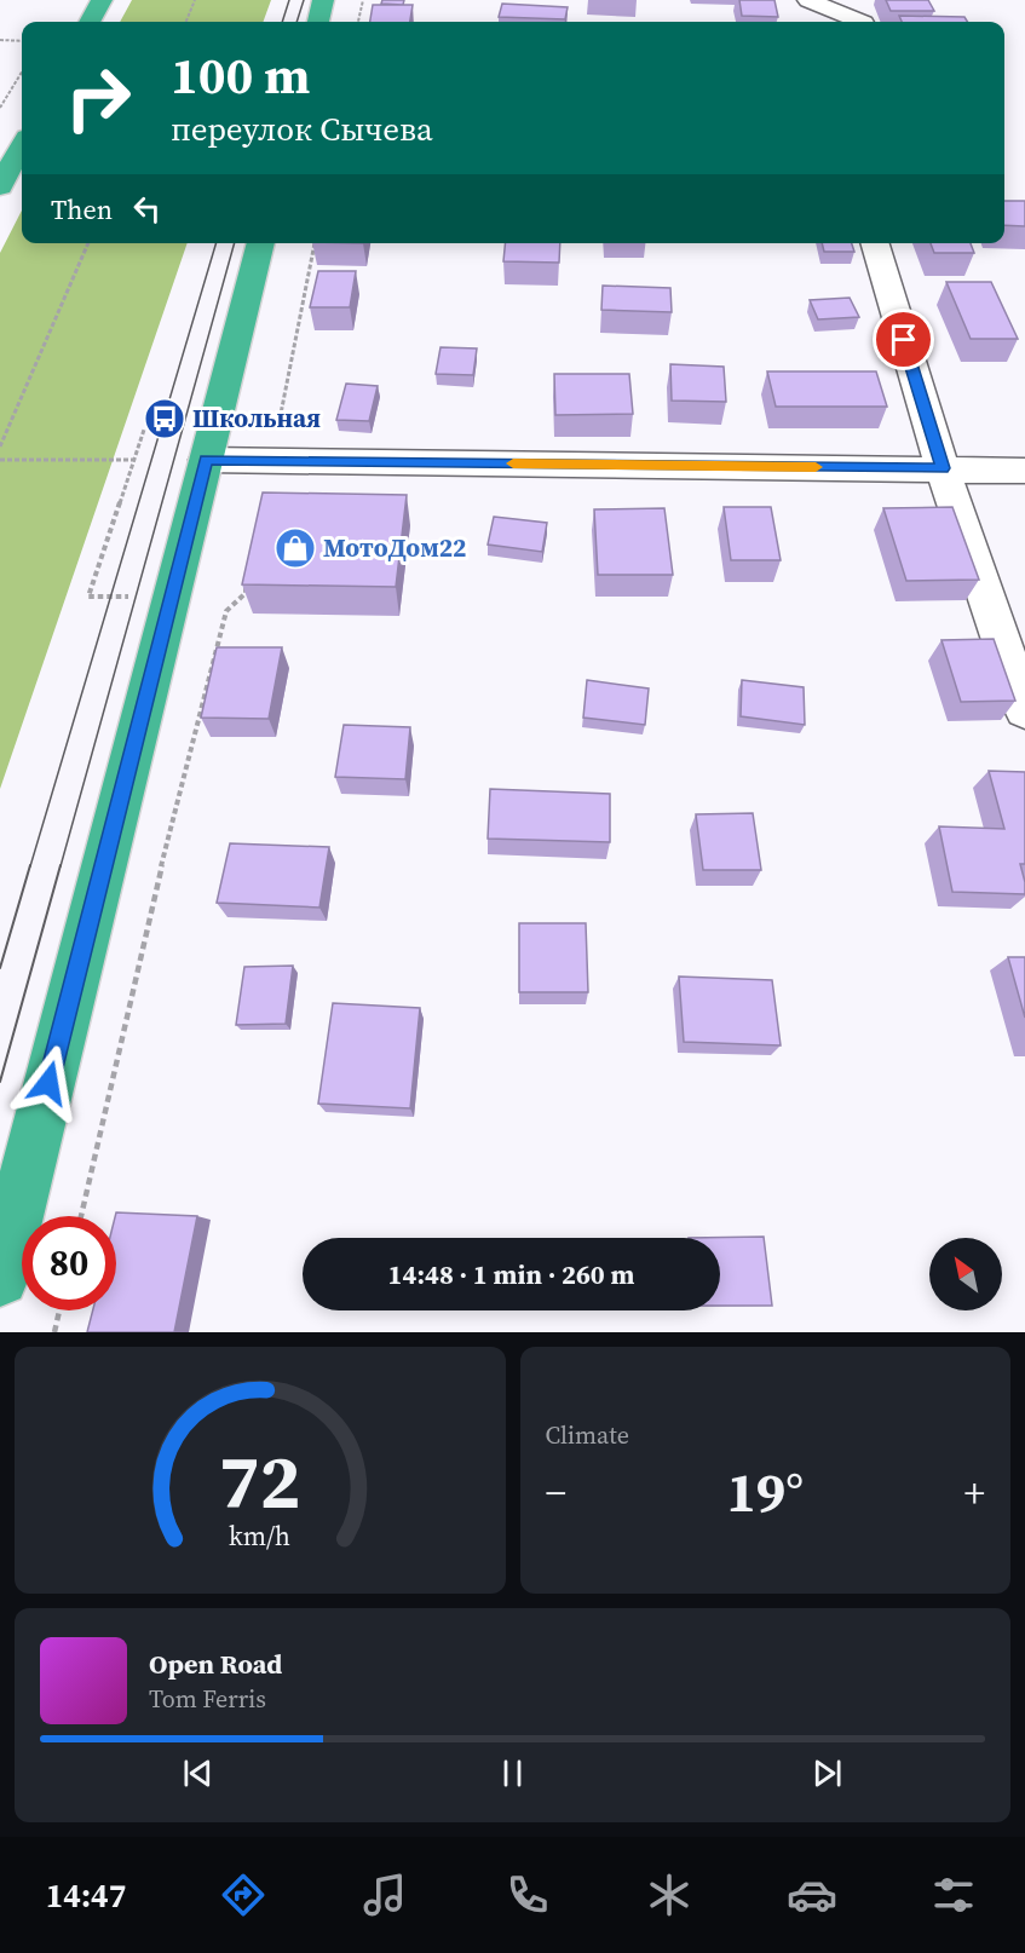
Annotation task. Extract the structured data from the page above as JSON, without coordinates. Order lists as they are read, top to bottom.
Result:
{
  "places": {
    "bus stop": ["Школьная"],
    "shop": ["МотоДом22"]
  },
  "north": "top left",
  "page": {
    "turn": ["100 m", "переулок Сычева"],
    "then": "Then",
    "limit": "80",
    "trip": "14:48 · 1 min · 260 m",
    "tile": "Climate",
    "heat": ["−", "19°", "+"],
    "song": ["Open Road", "Tom Ferris"],
    "tabs": "14:47",
    "gauge": ["72", "km/h"]
  }
}
